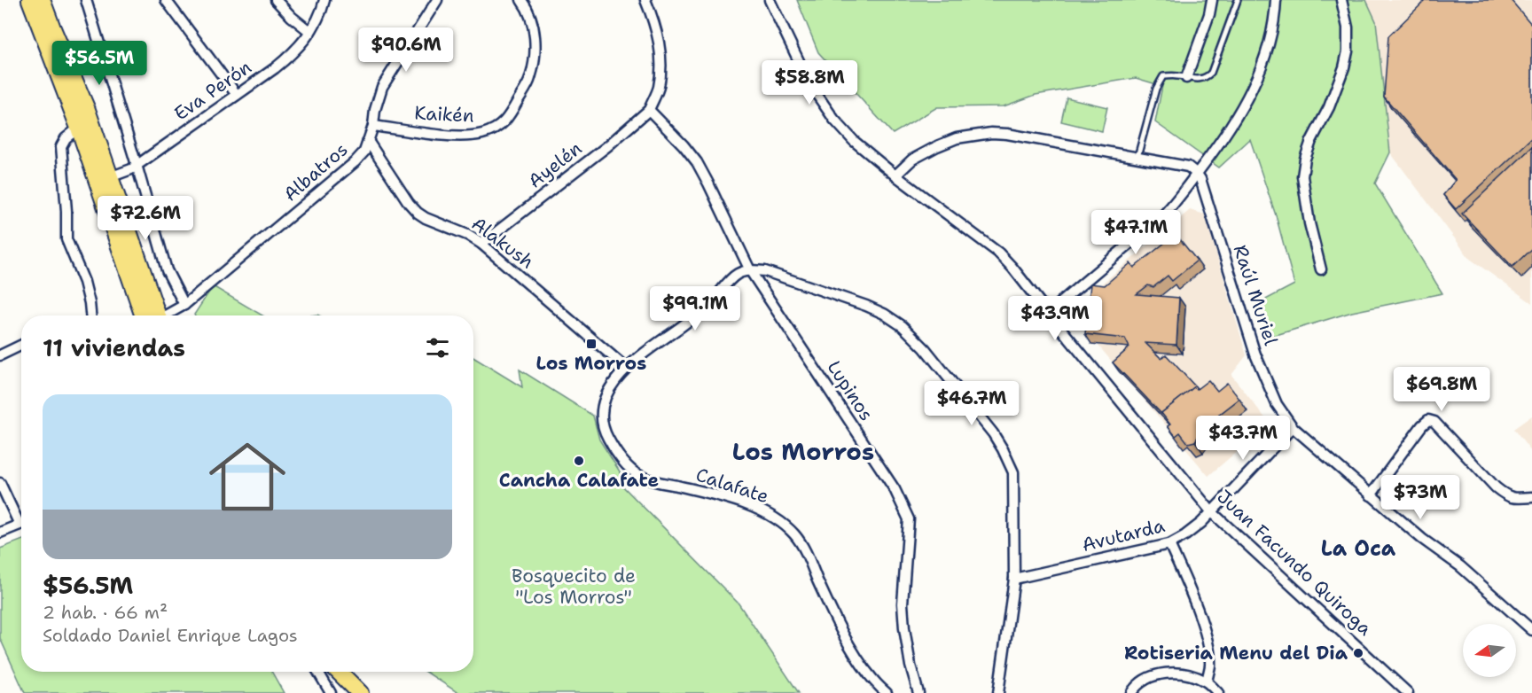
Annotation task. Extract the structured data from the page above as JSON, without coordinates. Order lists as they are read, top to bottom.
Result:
{
  "streets": {
    "street": [
      "Eva Perón",
      "Kaikén",
      "Ayelén",
      "Albatros",
      "Alakush",
      "Raúl Muriel",
      "Lupinos",
      "Calafate",
      "Avutarda",
      "Juan Facundo Quiroga"
    ]
  },
  "crossings": [
    ["Kaikén", "Albatros"],
    ["Ayelén", "Alakush"],
    ["Ayelén", "Lupinos"],
    ["Albatros", "Alakush"],
    ["Alakush", "Calafate"],
    ["Raúl Muriel", "Avutarda"],
    ["Avutarda", "Juan Facundo Quiroga"]
  ],
  "districts": ["Los Morros", "La Oca"],
  "parks": ["Bosquecito de \"Los Morros\""],
  "places": {
    "transit": ["Los Morros"],
    "other": ["Cancha Calafate", "Rotiseria Menu del Dia"]
  },
  "north": "left",
  "page": {
    "price": [
      "$90.6M",
      "$56.5M",
      "$58.8M",
      "$72.6M",
      "$47.1M",
      "$99.1M",
      "$43.9M",
      "$69.8M",
      "$46.7M",
      "$43.7M",
      "$73M"
    ],
    "heading": "11 viviendas",
    "list": [
      {
        "name": "$56.5M",
        "note": "2 hab. · 66 m² · Soldado Daniel Enrique Lagos"
      }
    ]
  }
}
